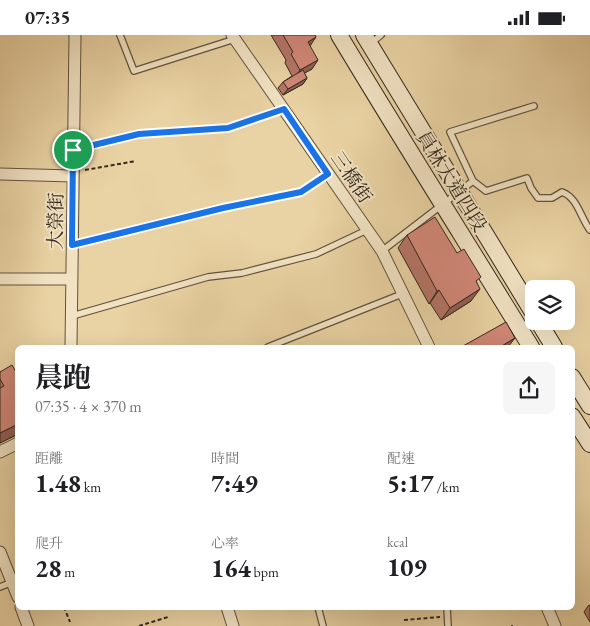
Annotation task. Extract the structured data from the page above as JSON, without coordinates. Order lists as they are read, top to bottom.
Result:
{
  "streets": {
    "main road": ["員林大道四段"],
    "street": ["三橋街", "大榮街"]
  },
  "page": {
    "status": "07:35",
    "heading": ["晨跑", "07:35 · 4 × 370 m"],
    "stats": [
      ["距離", "1.48 km"],
      ["時間", "7:49"],
      ["配速", "5:17 /km"],
      ["爬升", "28 m"],
      ["心率", "164 bpm"],
      ["kcal", "109"]
    ]
  }
}
